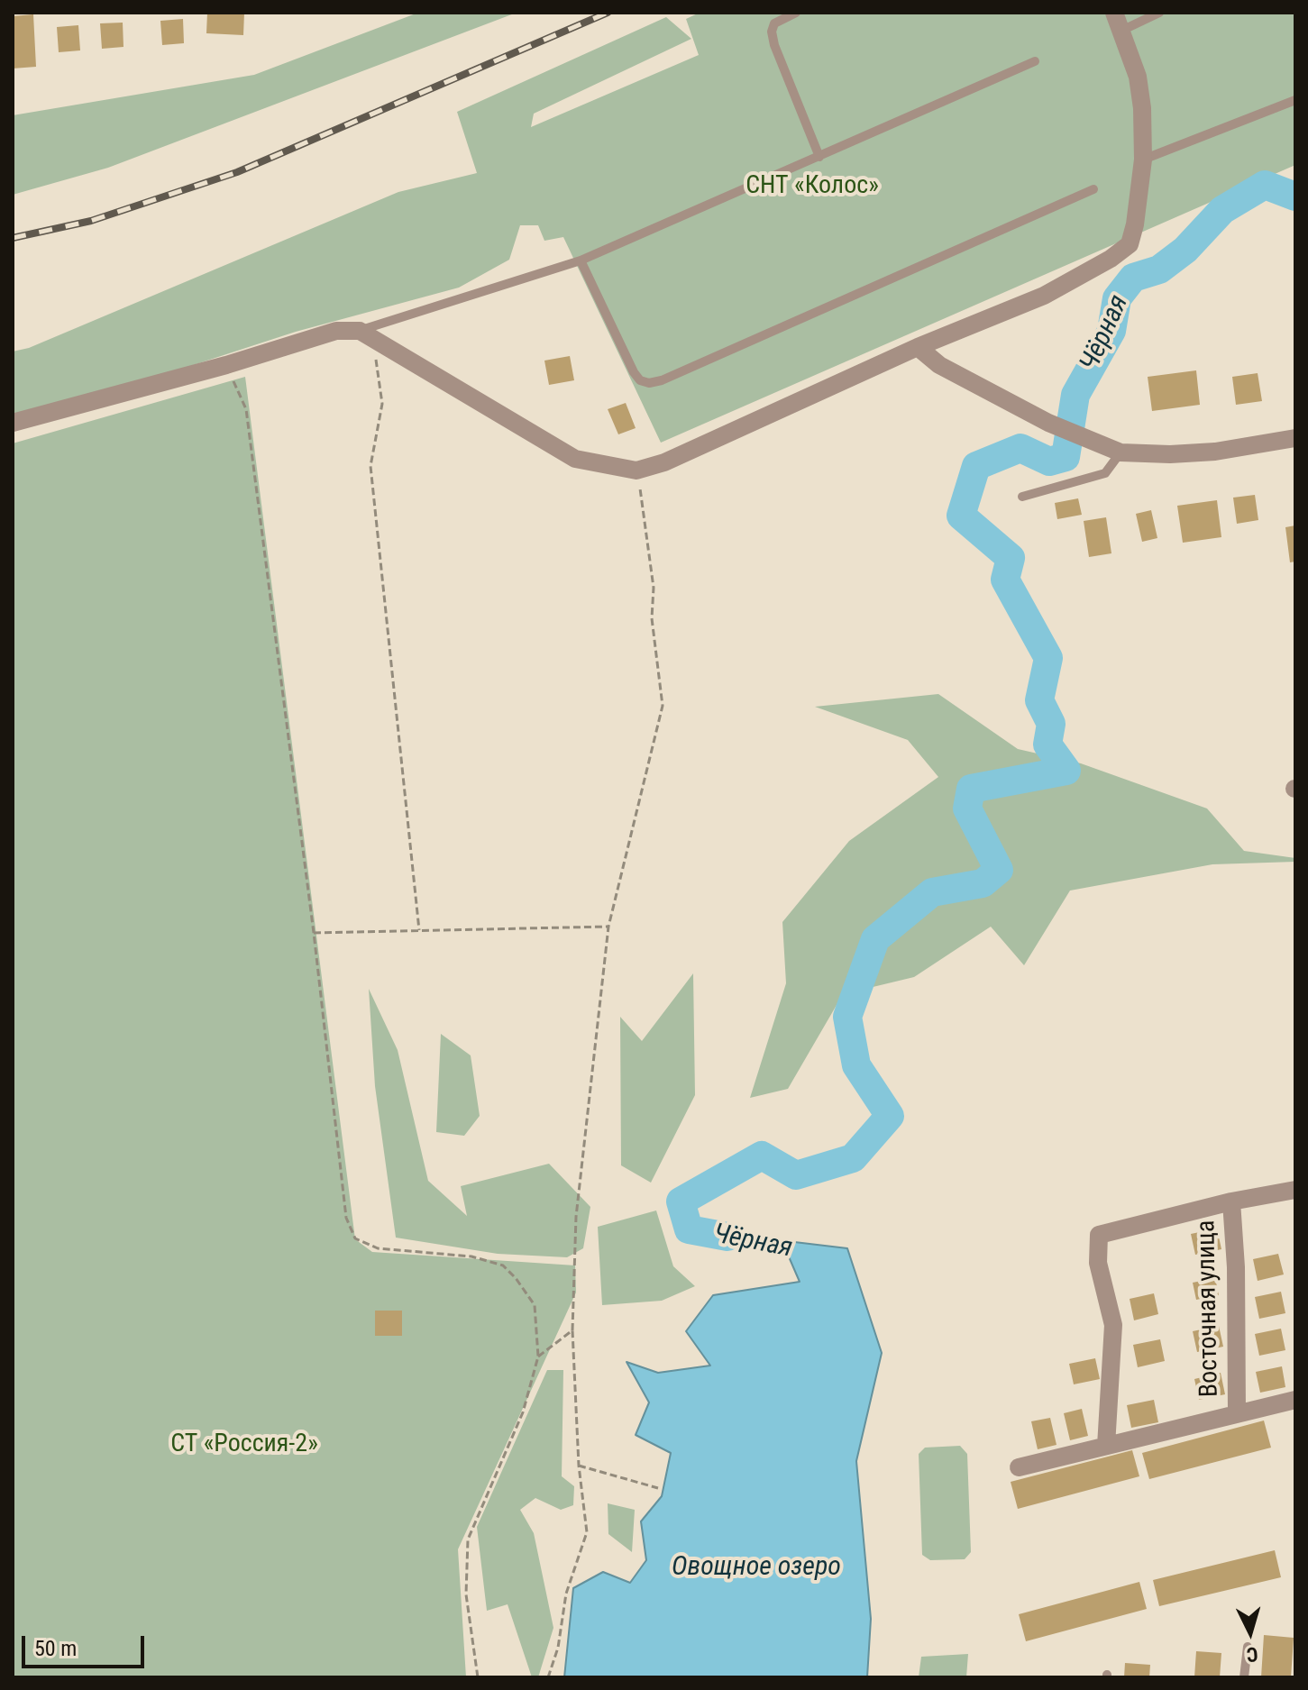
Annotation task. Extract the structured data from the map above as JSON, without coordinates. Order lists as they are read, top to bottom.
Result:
{
  "streets": {
    "street": ["Восточная улица"]
  },
  "water": ["Чёрная", "Овощное озеро"],
  "parks": ["СНТ «Колос»", "СТ «Россия-2»"],
  "scale_bar": "50 m",
  "north": "bottom"
}
